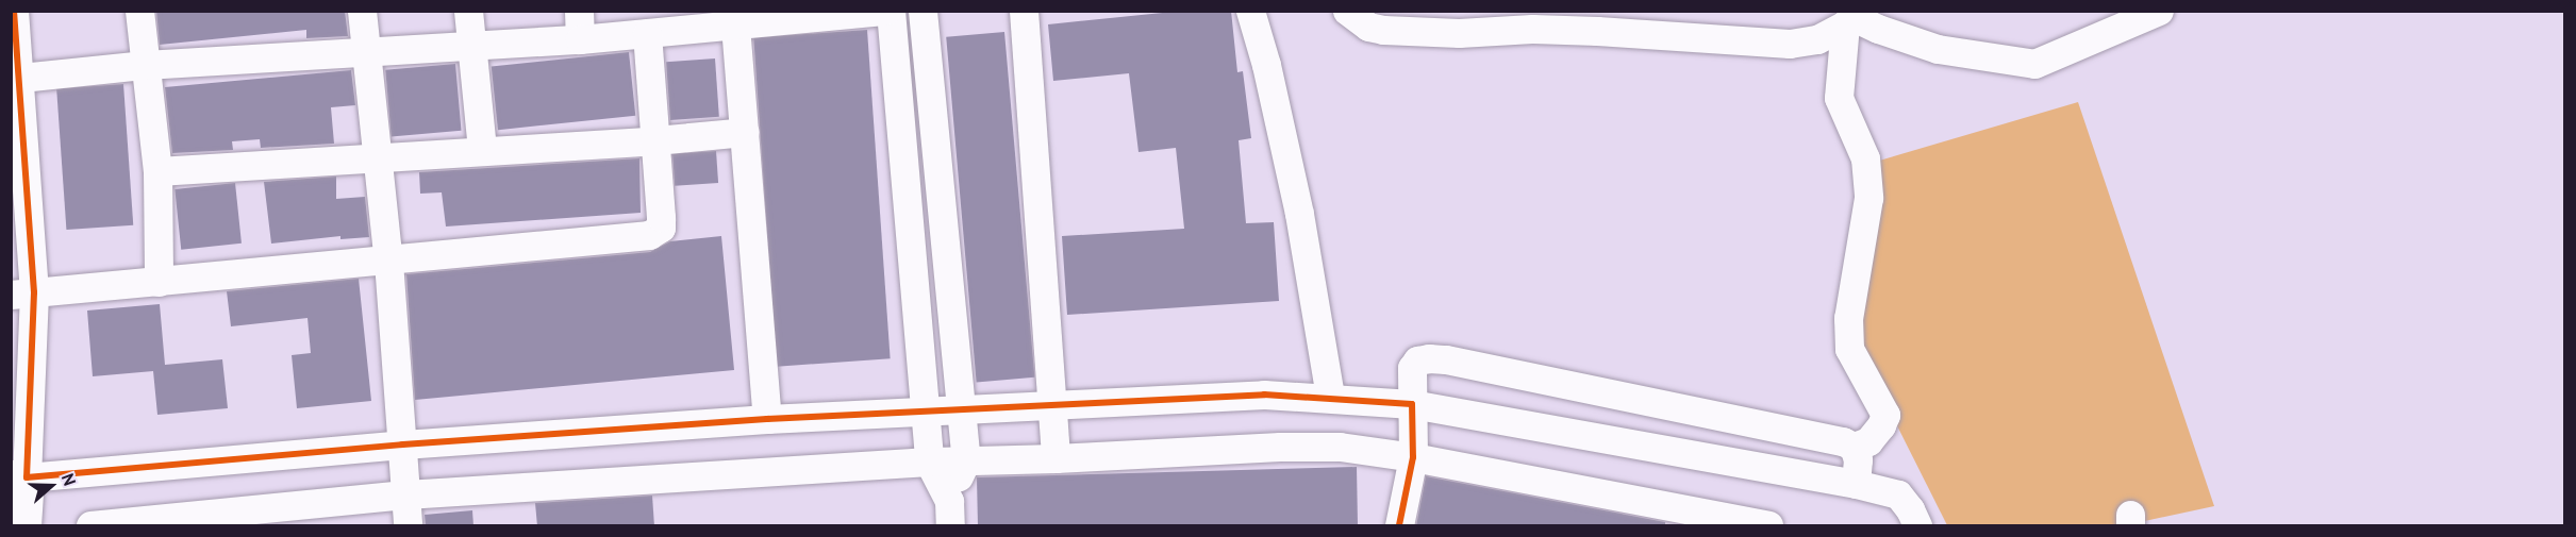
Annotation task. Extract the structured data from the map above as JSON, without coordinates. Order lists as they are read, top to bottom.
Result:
{
  "north": "right"
}
